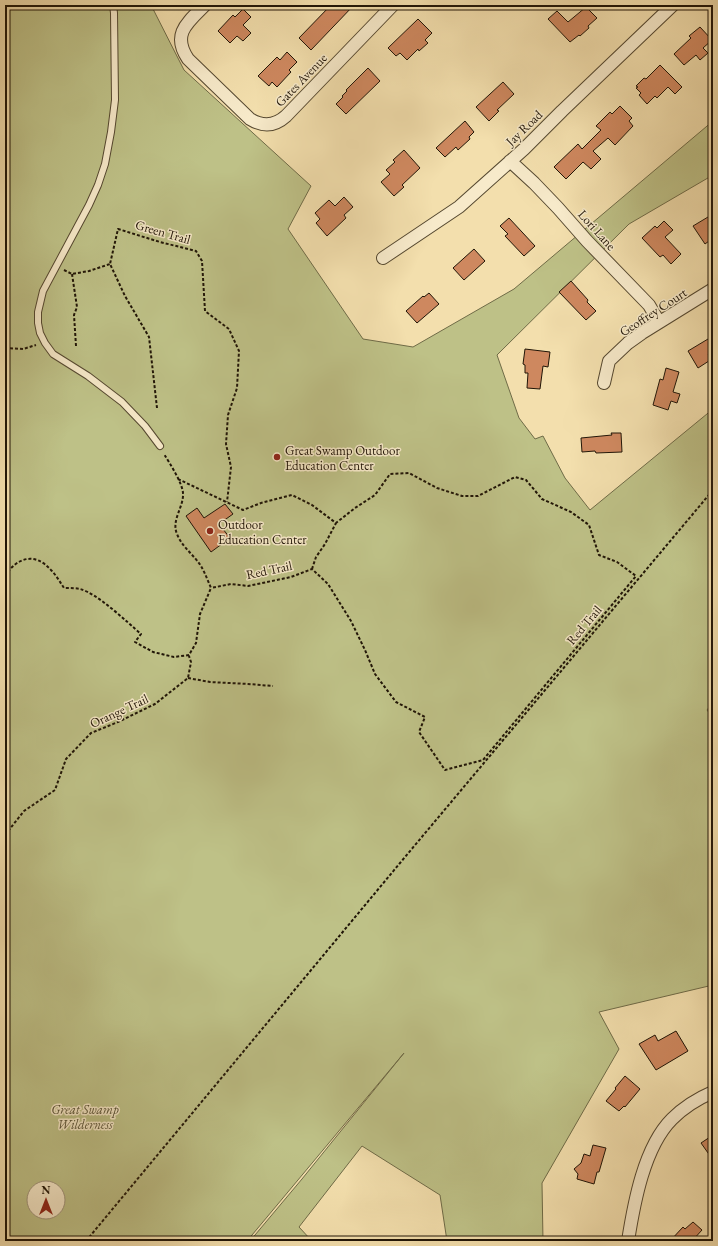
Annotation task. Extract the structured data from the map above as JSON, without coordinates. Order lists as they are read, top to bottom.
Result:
{
  "streets": {
    "street": [
      "Gates Avenue",
      "Jay Road",
      "Lori Lane",
      "Geoffrey Court"
    ],
    "path": ["Green Trail", "Red Trail", "Orange Trail"]
  },
  "crossings": [
    ["Jay Road", "Lori Lane"],
    ["Lori Lane", "Geoffrey Court"]
  ],
  "parks": ["Great Swamp Wilderness"],
  "places": ["Great Swamp Outdoor Education Center", "Outdoor Education Center"],
  "north": "top"
}
